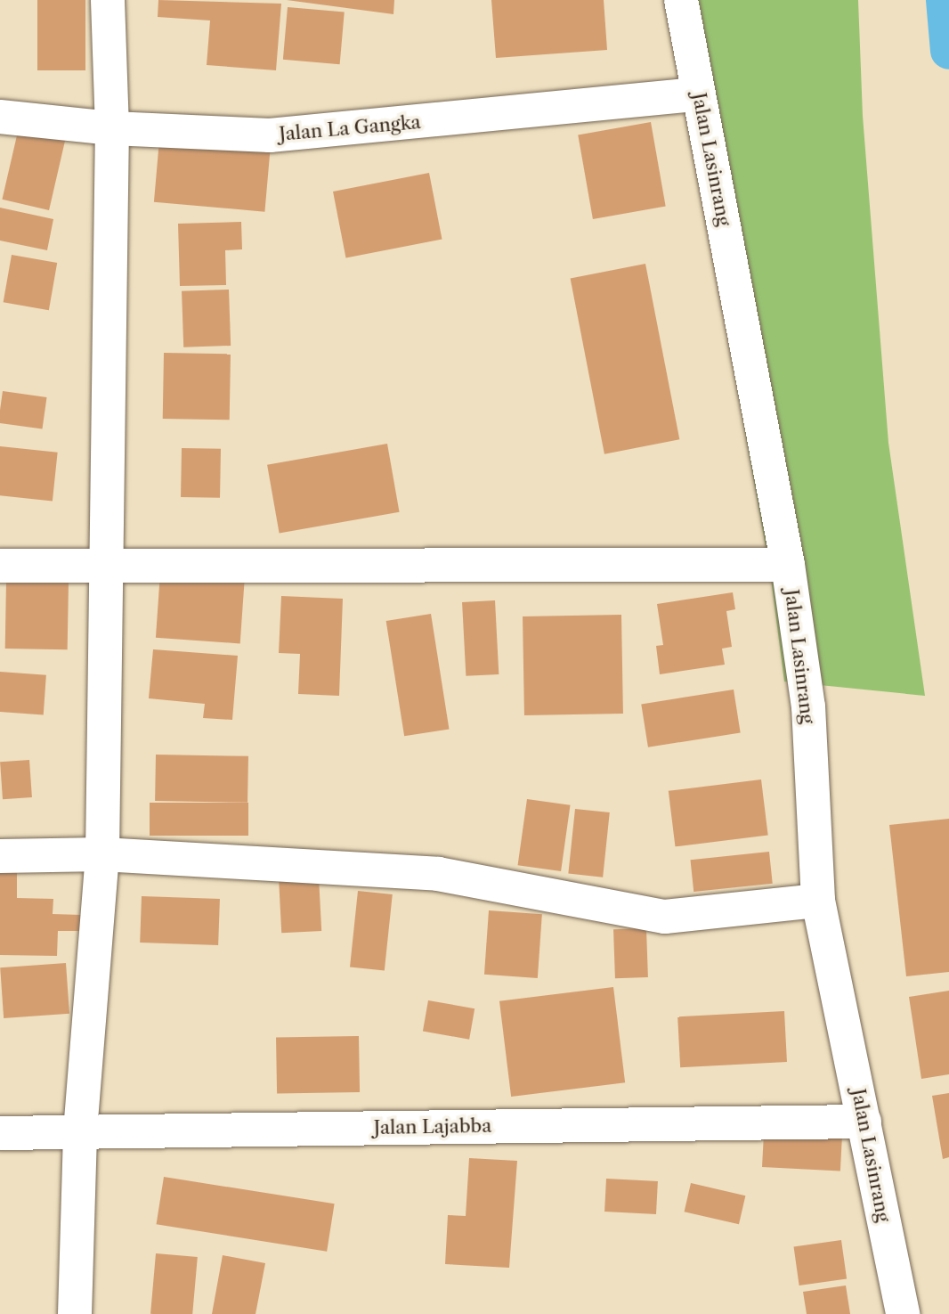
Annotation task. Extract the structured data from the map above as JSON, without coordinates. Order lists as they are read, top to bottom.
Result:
{
  "streets": {
    "street": ["Jalan La Gangka", "Jalan Lasinrang", "Jalan Lajabba"]
  },
  "crossings": [
    ["Jalan La Gangka", "Jalan Lasinrang"],
    ["Jalan Lasinrang", "Jalan Lajabba"]
  ]
}
